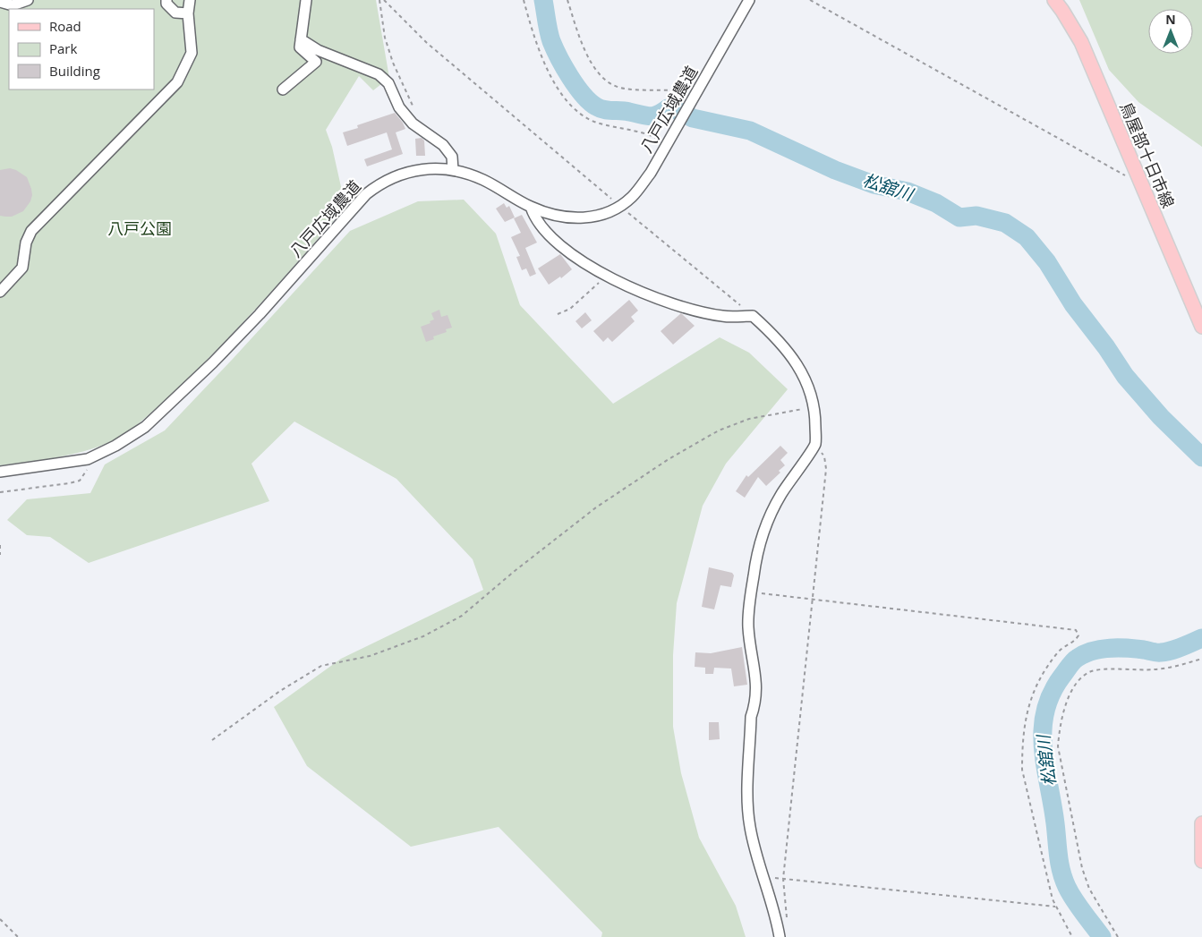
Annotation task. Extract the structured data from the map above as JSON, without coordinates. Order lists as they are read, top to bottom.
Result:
{
  "streets": {
    "main road": ["鳥屋部十日市線"],
    "street": ["八戸広域農道"]
  },
  "water": ["松舘川"],
  "parks": ["八戸公園"],
  "legend": ["Road", "Park", "Building"],
  "north": "top"
}
